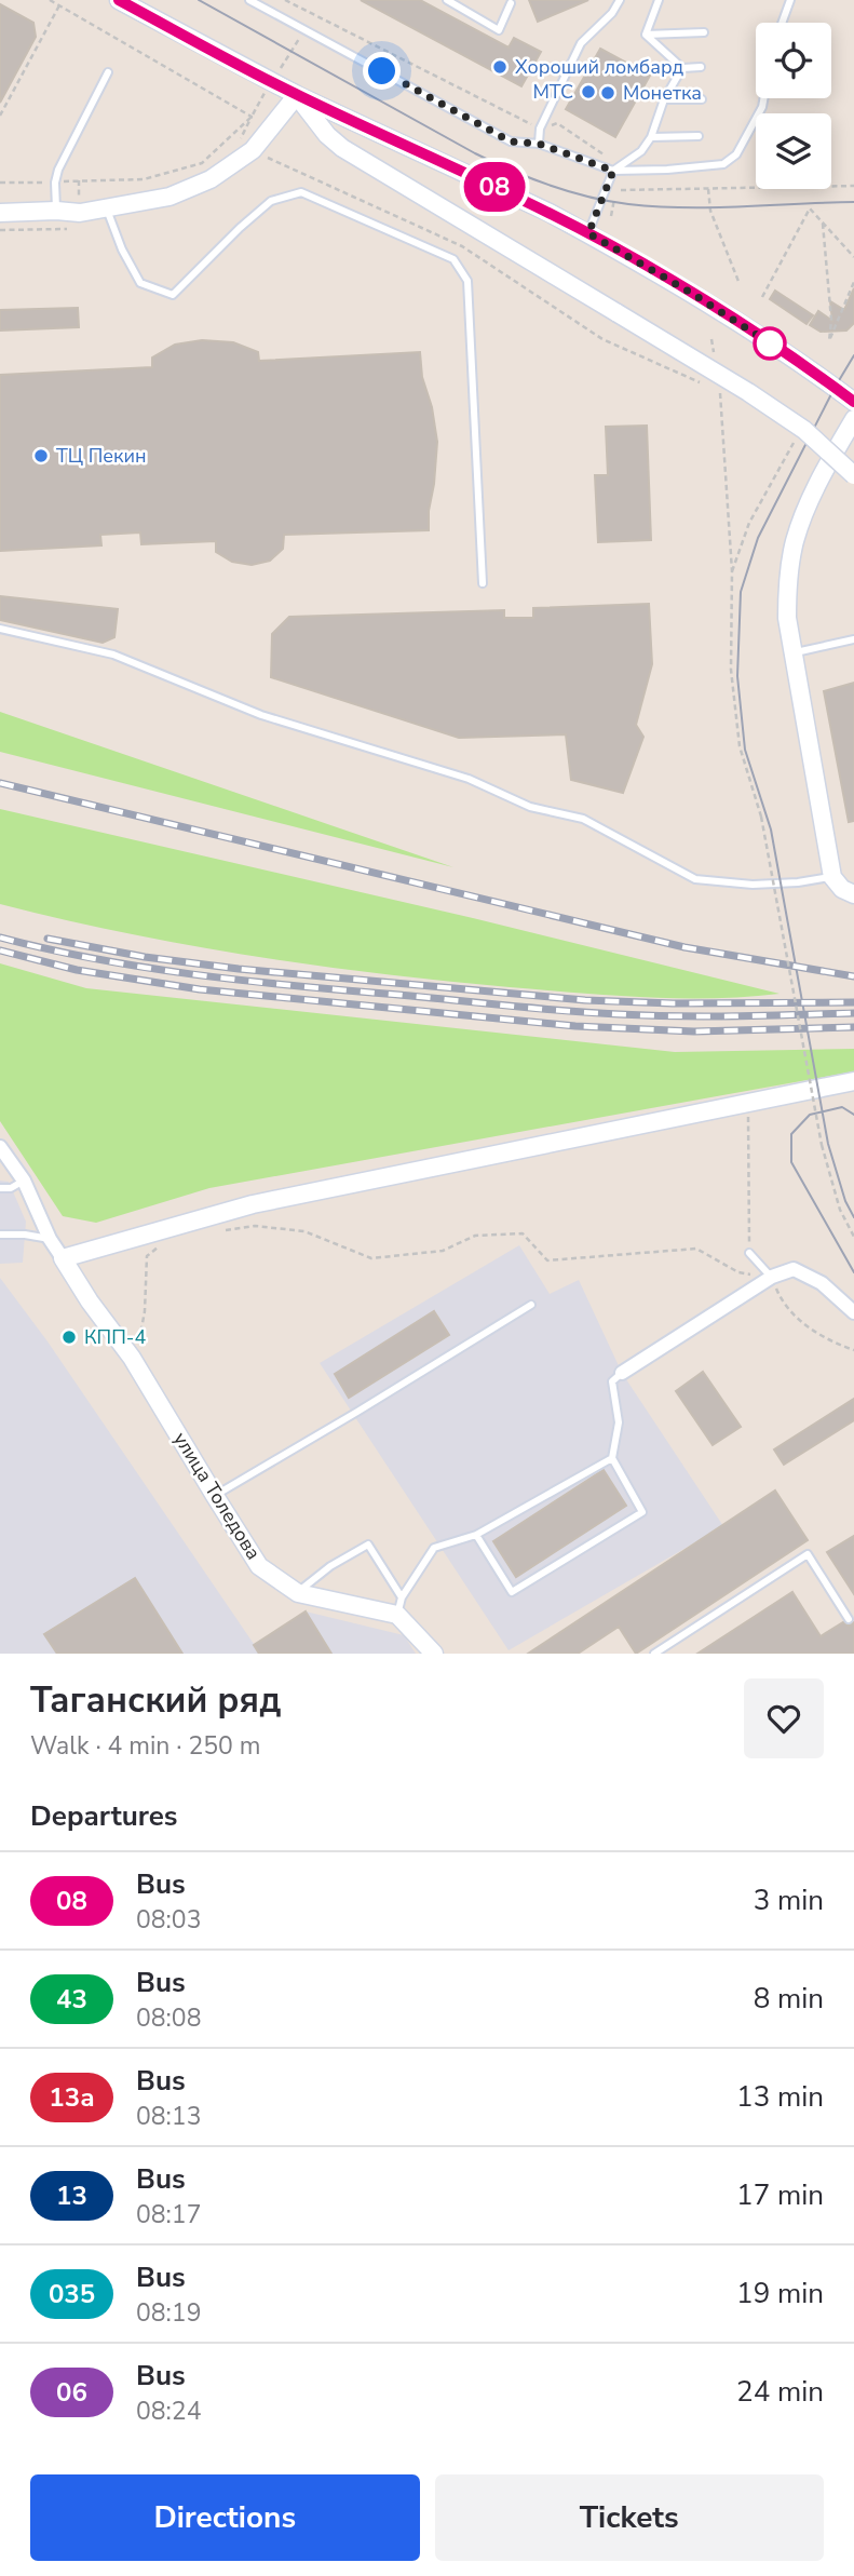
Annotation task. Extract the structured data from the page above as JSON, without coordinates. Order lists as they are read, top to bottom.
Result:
{
  "streets": {
    "main road": ["улица Толедова"]
  },
  "places": [
    "Хороший ломбард",
    "МТС",
    "Монетка",
    "ТЦ Пекин",
    "КПП-4"
  ],
  "lines": ["bus line 08"],
  "page": {
    "on_map": "08",
    "heading": [
      ["Таганский ряд", "Walk · 4 min · 250 m"],
      "Departures"
    ],
    "list": [
      {
        "mark": "08",
        "name": "Bus",
        "note": "08:03",
        "value": "3 min"
      },
      {
        "mark": "43",
        "name": "Bus",
        "note": "08:08",
        "value": "8 min"
      },
      {
        "mark": "13а",
        "name": "Bus",
        "note": "08:13",
        "value": "13 min"
      },
      {
        "mark": "13",
        "name": "Bus",
        "note": "08:17",
        "value": "17 min"
      },
      {
        "mark": "035",
        "name": "Bus",
        "note": "08:19",
        "value": "19 min"
      },
      {
        "mark": "06",
        "name": "Bus",
        "note": "08:24",
        "value": "24 min"
      }
    ],
    "buttons": ["Directions", "Tickets"]
  }
}
